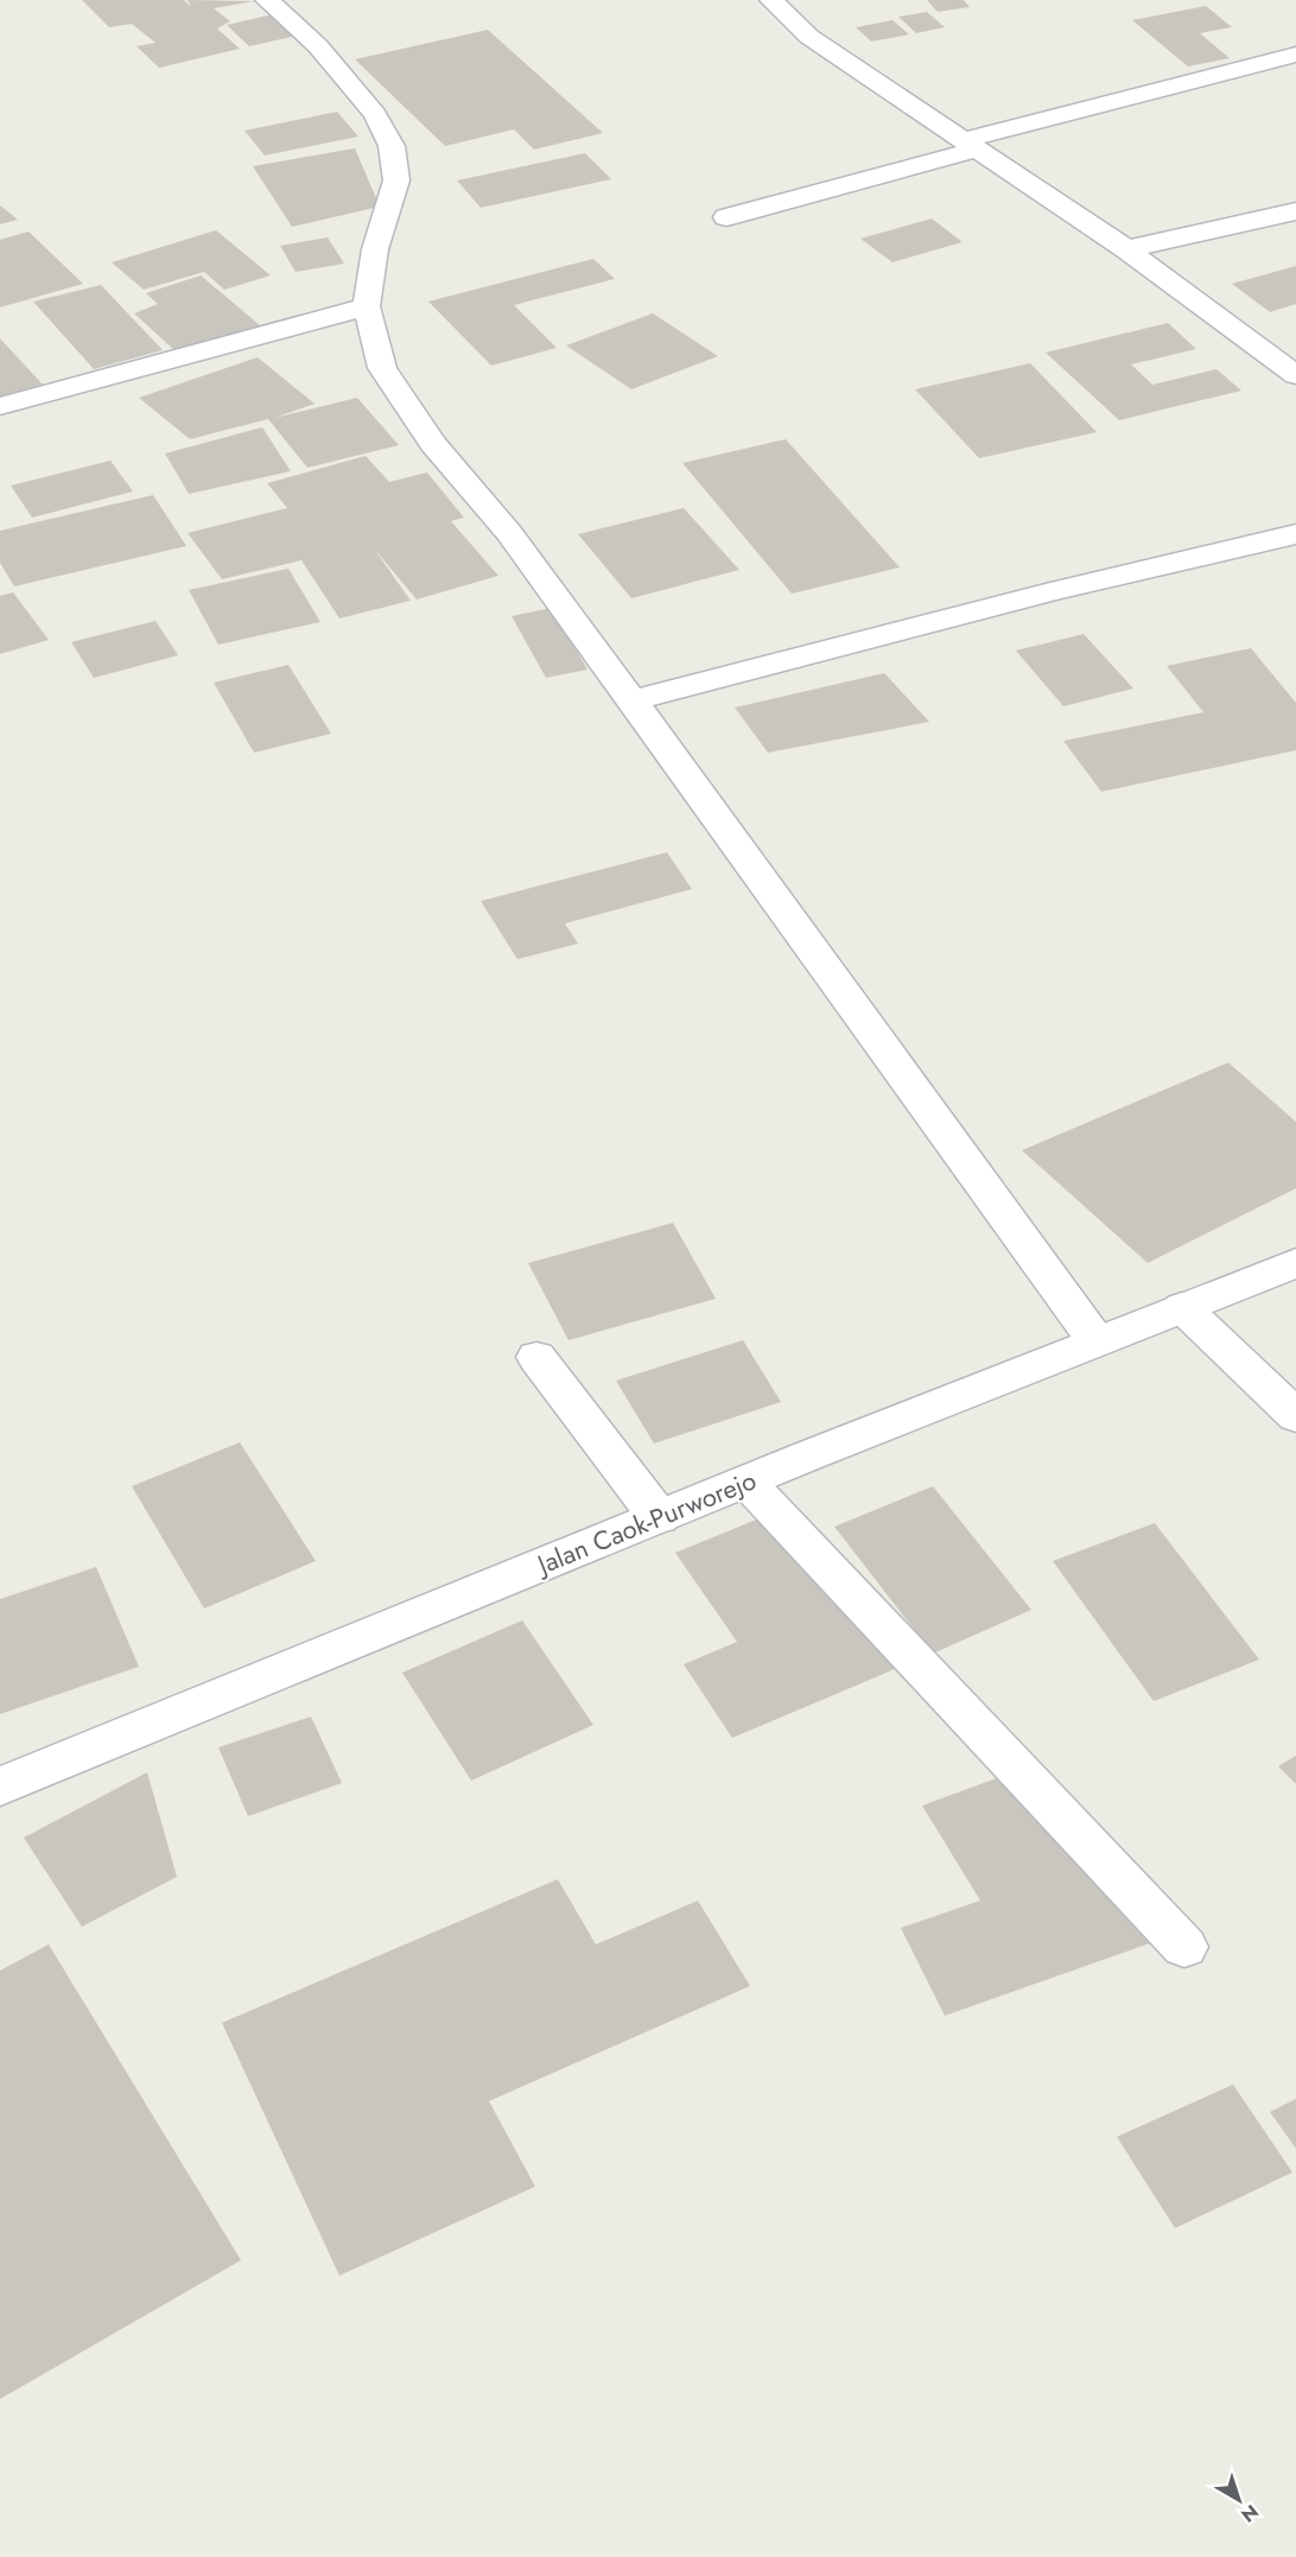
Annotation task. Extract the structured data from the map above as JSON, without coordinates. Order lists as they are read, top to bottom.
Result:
{
  "streets": {
    "street": ["Jalan Caok-Purworejo"]
  },
  "north": "bottom right"
}
